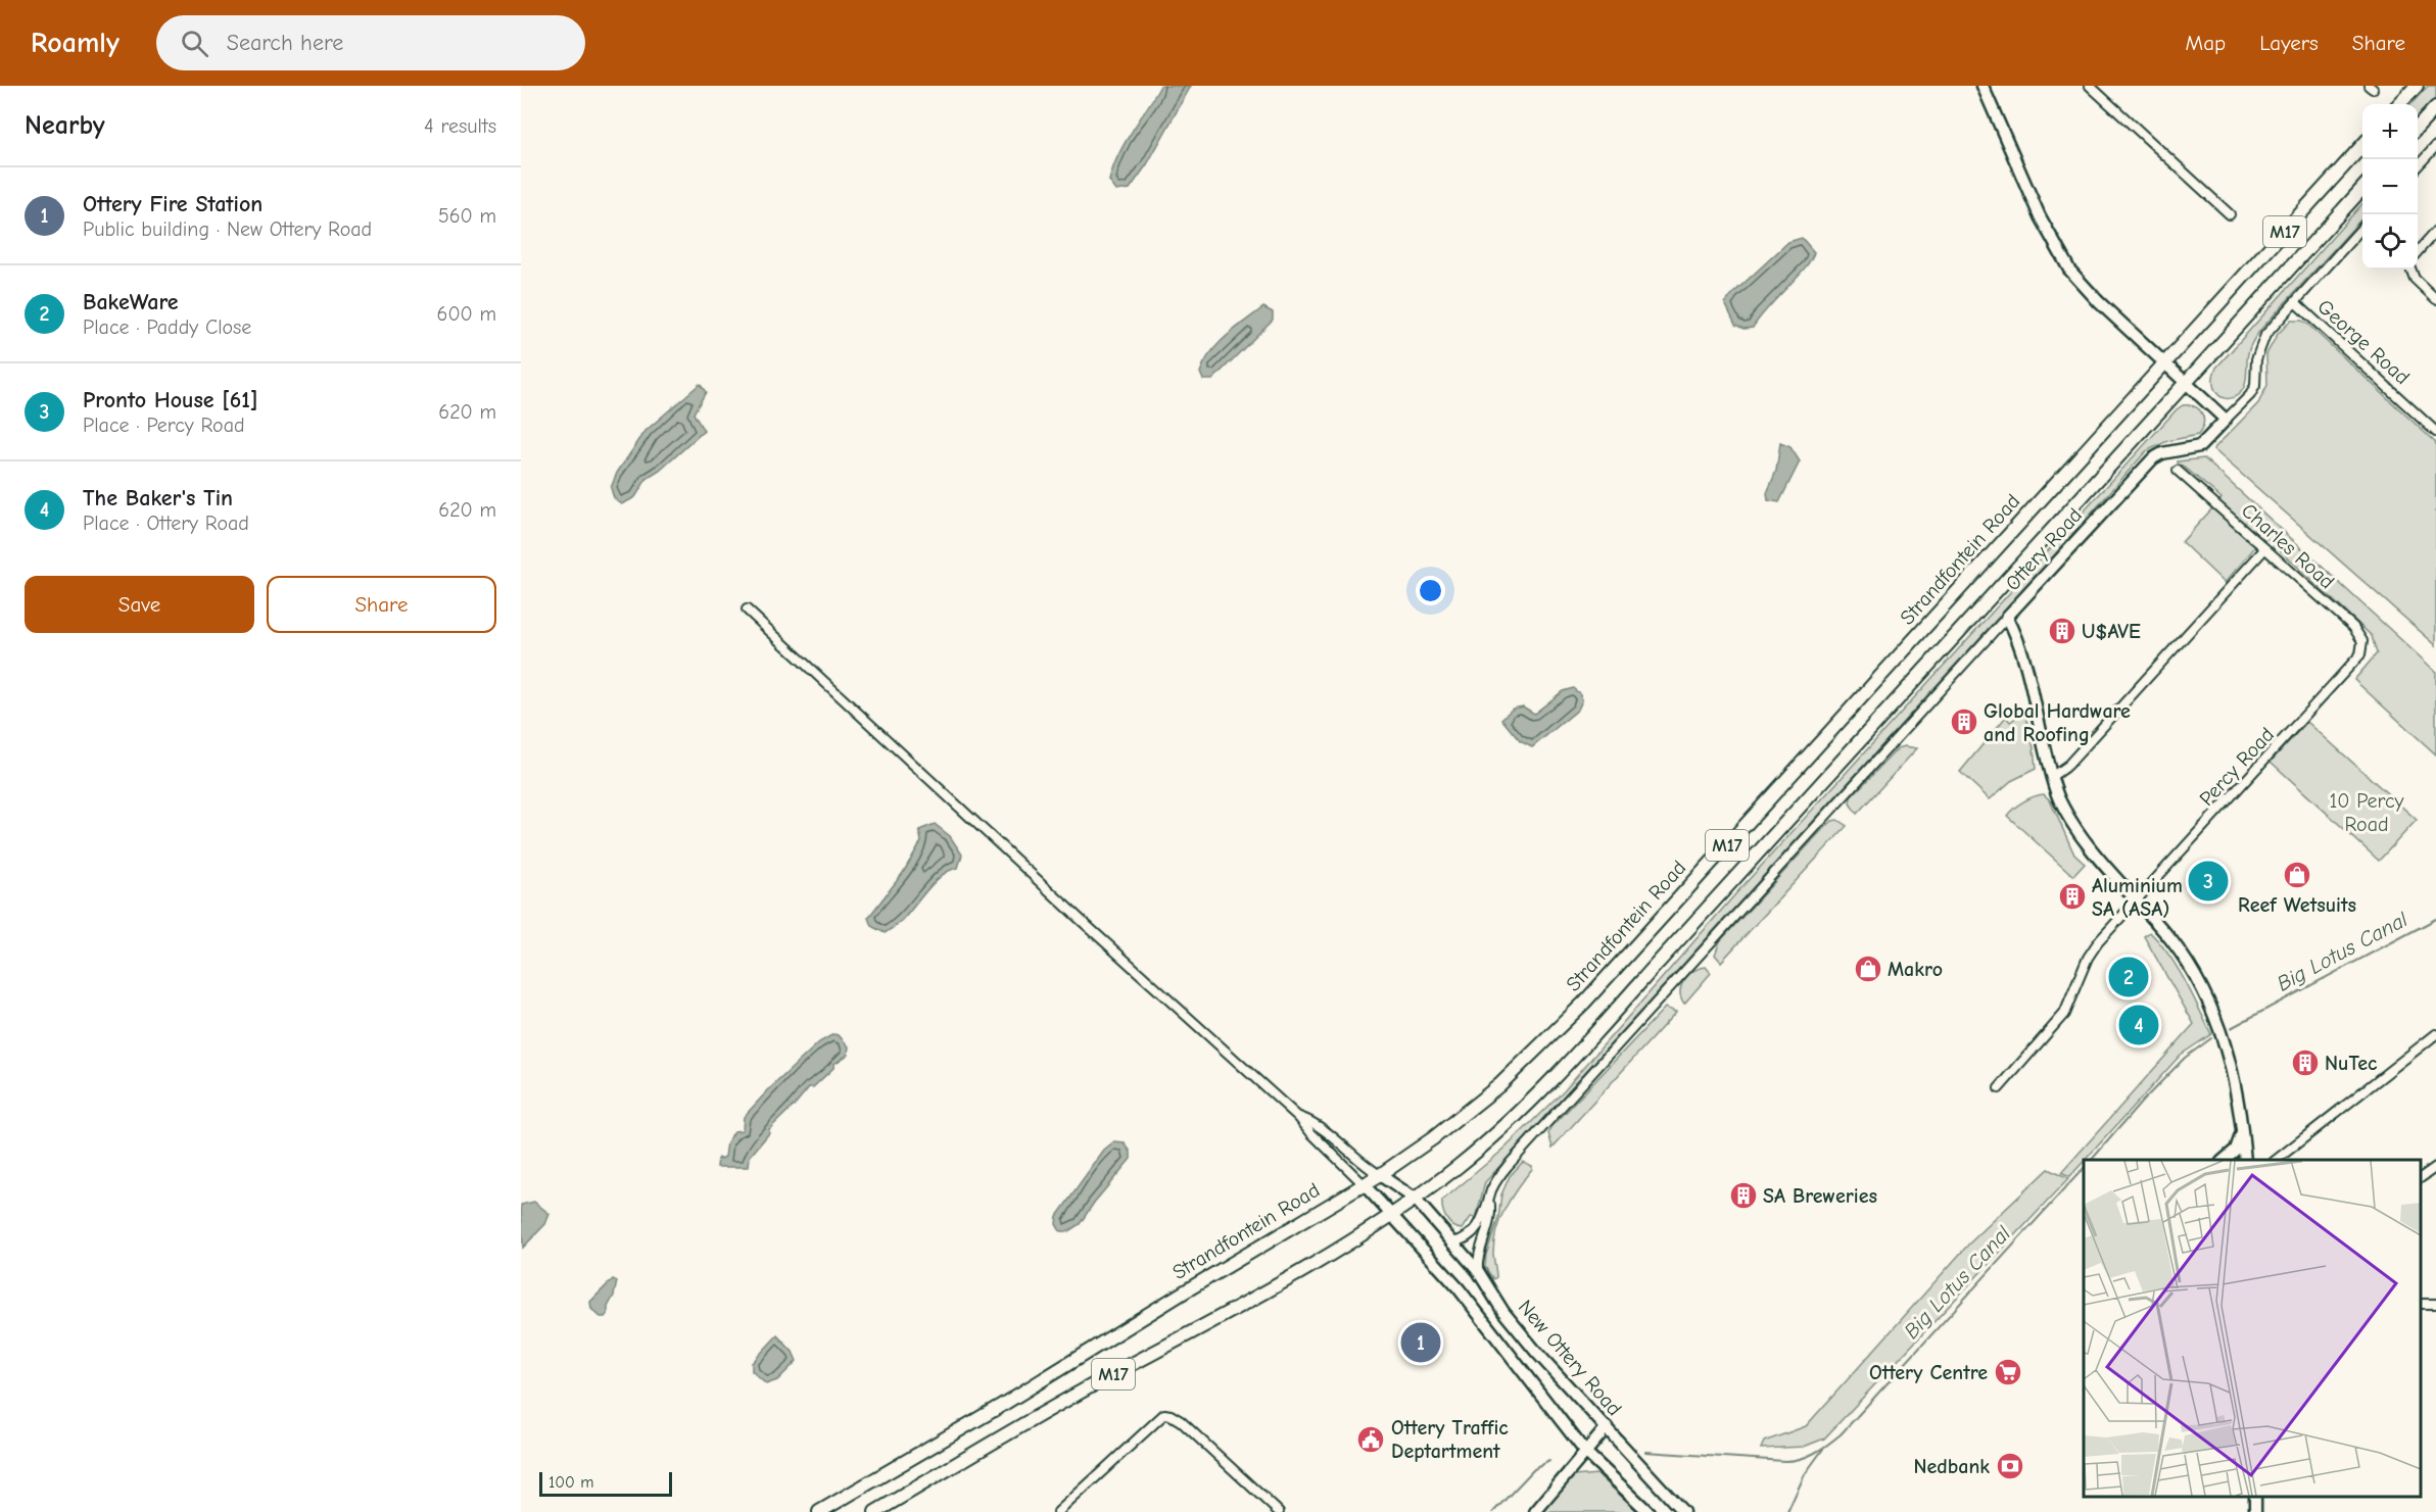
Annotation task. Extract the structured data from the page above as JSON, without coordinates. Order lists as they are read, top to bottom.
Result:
{
  "streets": {
    "main road": ["M17", "Strandfontein Road"],
    "street": [
      "George Road",
      "Charles Road",
      "Ottery Road",
      "Percy Road",
      "New Ottery Road"
    ]
  },
  "crossings": [
    ["M17", "New Ottery Road"],
    ["Charles Road", "Percy Road"],
    ["Ottery Road", "Percy Road"],
    ["Strandfontein Road", "New Ottery Road"]
  ],
  "water": ["Big Lotus Canal"],
  "parks": ["10 Percy Road"],
  "places": {
    "building": [
      "U$AVE",
      "Global Hardware and Roofing",
      "Aluminium SA (ASA)",
      "NuTec",
      "SA Breweries"
    ],
    "shop": ["Reef Wetsuits", "Makro"],
    "supermarket": ["Ottery Centre"],
    "public building": ["Ottery Traffic Deptartment"],
    "bank": ["Nedbank"]
  },
  "scale_bar": "100 m",
  "page": {
    "header": "Roamly",
    "search": "Search here",
    "nav": ["Map", "Layers", "Share"],
    "heading": ["Nearby", "4 results"],
    "map_buttons": ["+", "−"],
    "list": [
      {
        "mark": "1",
        "name": "Ottery Fire Station",
        "note": "Public building · New Ottery Road",
        "value": "560 m"
      },
      {
        "mark": "2",
        "name": "BakeWare",
        "note": "Place · Paddy Close",
        "value": "600 m"
      },
      {
        "mark": "3",
        "name": "Pronto House [61]",
        "note": "Place · Percy Road",
        "value": "620 m"
      },
      {
        "mark": "4",
        "name": "The Baker's Tin",
        "note": "Place · Ottery Road",
        "value": "620 m"
      }
    ],
    "buttons": ["Save", "Share"],
    "pins": [
      "3",
      "2",
      "4",
      "1"
    ],
    "scale": "100 m"
  }
}
